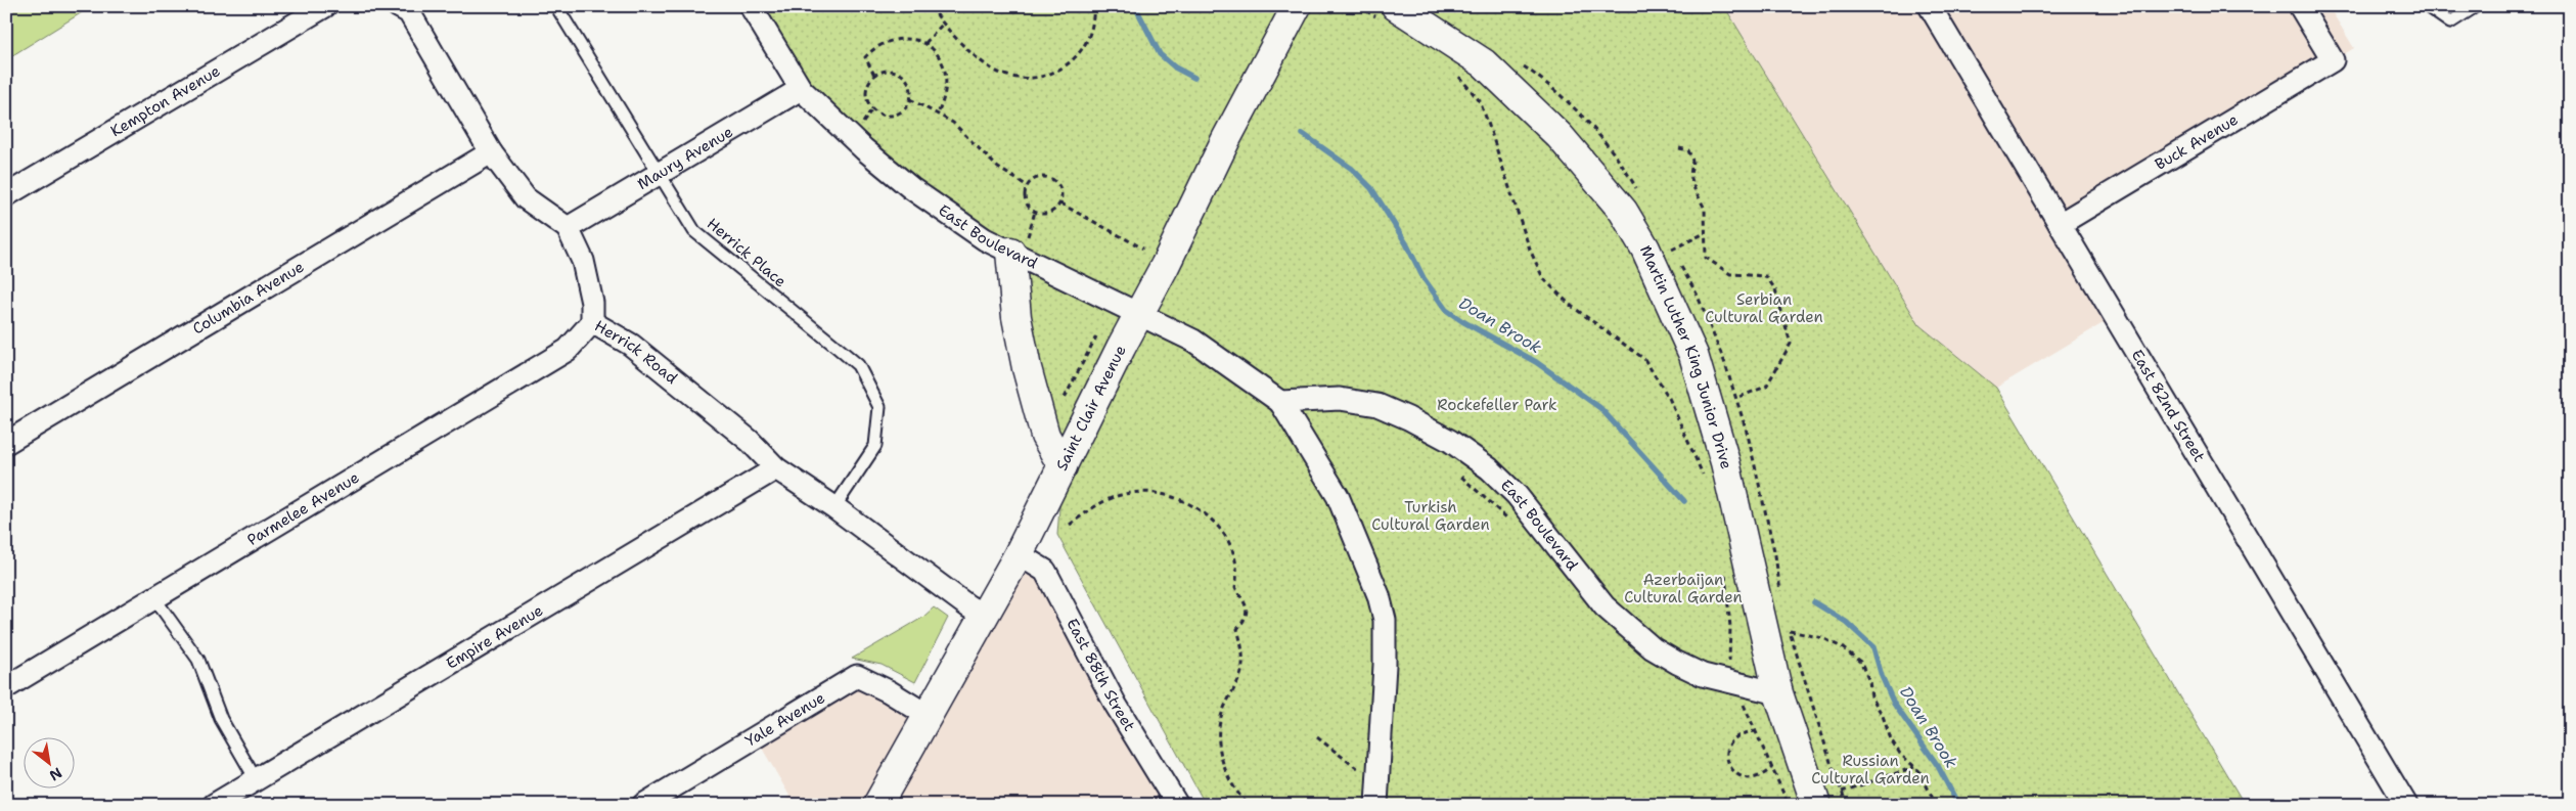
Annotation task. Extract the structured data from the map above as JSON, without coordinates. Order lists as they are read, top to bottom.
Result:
{
  "streets": {
    "main road": ["Martin Luther King Junior Drive", "Saint Clair Avenue"],
    "street": [
      "Kempton Avenue",
      "Buck Avenue",
      "Maury Avenue",
      "East Boulevard",
      "Columbia Avenue",
      "Herrick Road",
      "East 82nd Street",
      "Parmelee Avenue",
      "Empire Avenue",
      "East 88th Street",
      "Yale Avenue"
    ],
    "lane": ["Herrick Place"]
  },
  "crossings": [
    ["Buck Avenue", "East 82nd Street"],
    ["Maury Avenue", "East Boulevard"],
    ["Maury Avenue", "Herrick Place"],
    ["Maury Avenue", "Herrick Road"],
    ["East Boulevard", "Martin Luther King Junior Drive"],
    ["East Boulevard", "Saint Clair Avenue"],
    ["Herrick Place", "Herrick Road"],
    ["Columbia Avenue", "Herrick Road"],
    ["Herrick Road", "Saint Clair Avenue"],
    ["Herrick Road", "Parmelee Avenue"],
    ["Herrick Road", "Empire Avenue"],
    ["Saint Clair Avenue", "East 88th Street"],
    ["Saint Clair Avenue", "Yale Avenue"]
  ],
  "water": ["Doan Brook"],
  "parks": [
    "Serbian Cultural Garden",
    "Rockefeller Park",
    "Turkish Cultural Garden",
    "Azerbaijan Cultural Garden",
    "Russian Cultural Garden"
  ],
  "north": "bottom right"
}
